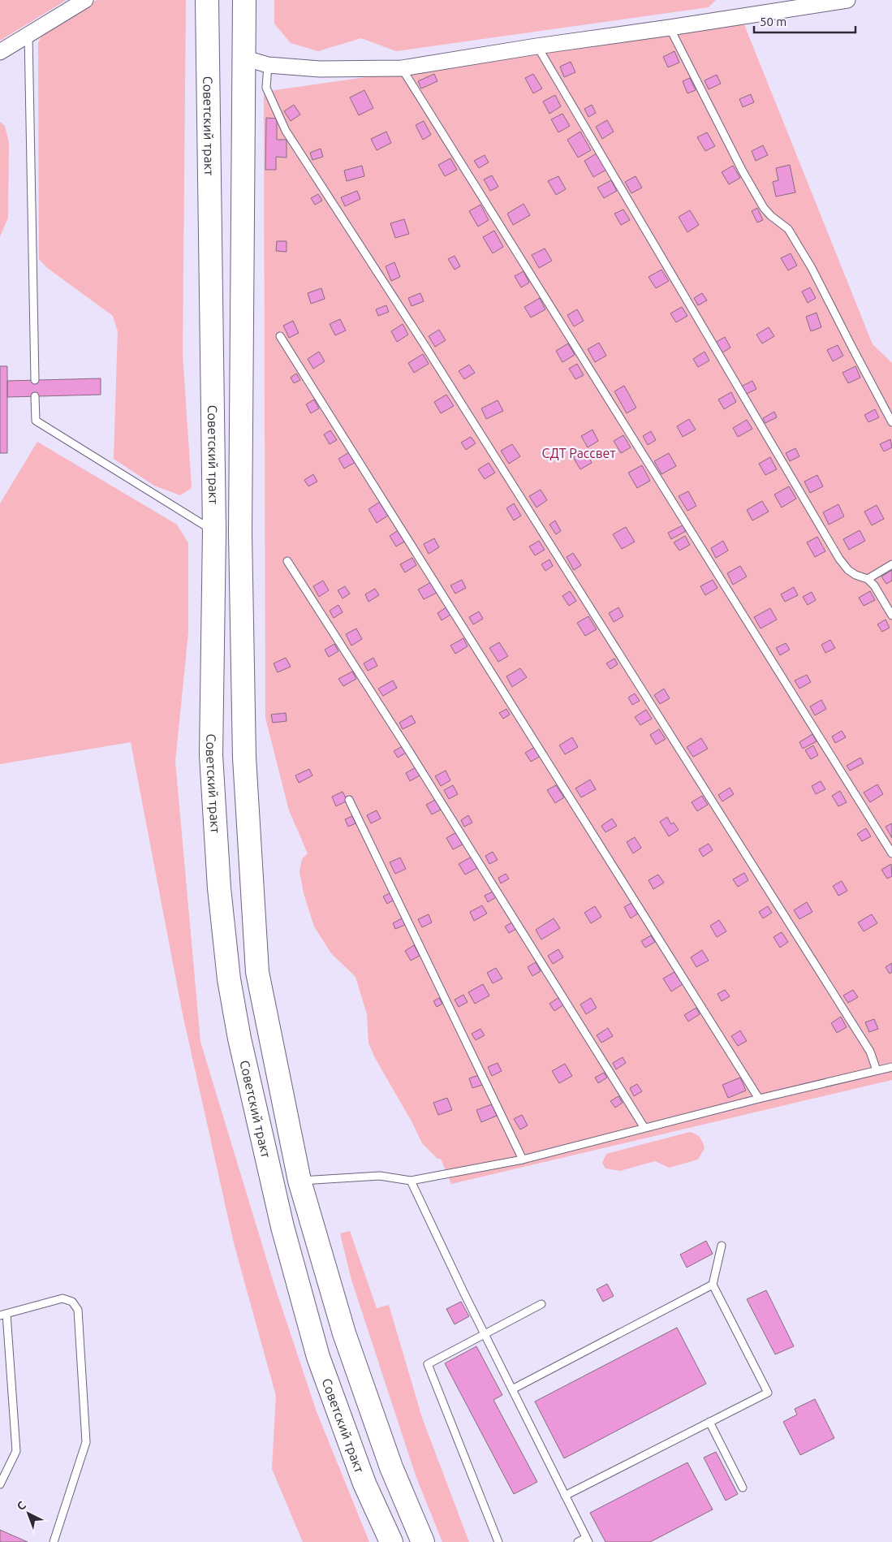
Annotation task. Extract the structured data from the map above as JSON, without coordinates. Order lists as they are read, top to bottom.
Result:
{
  "streets": {
    "highway": ["Советский тракт"]
  },
  "parks": ["СДТ Рассвет"],
  "scale_bar": "50 m",
  "north": "top left"
}
